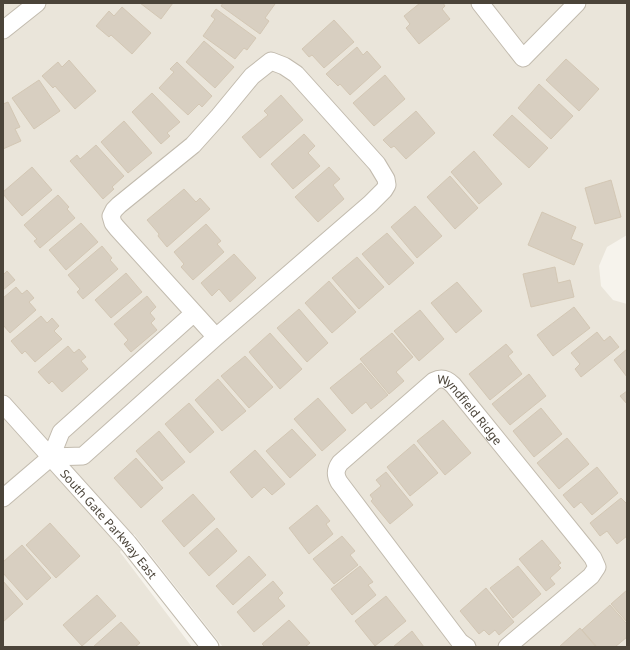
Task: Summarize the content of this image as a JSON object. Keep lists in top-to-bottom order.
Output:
{
  "streets": {
    "street": ["Wyndfield Ridge", "South Gate Parkway East"]
  }
}
